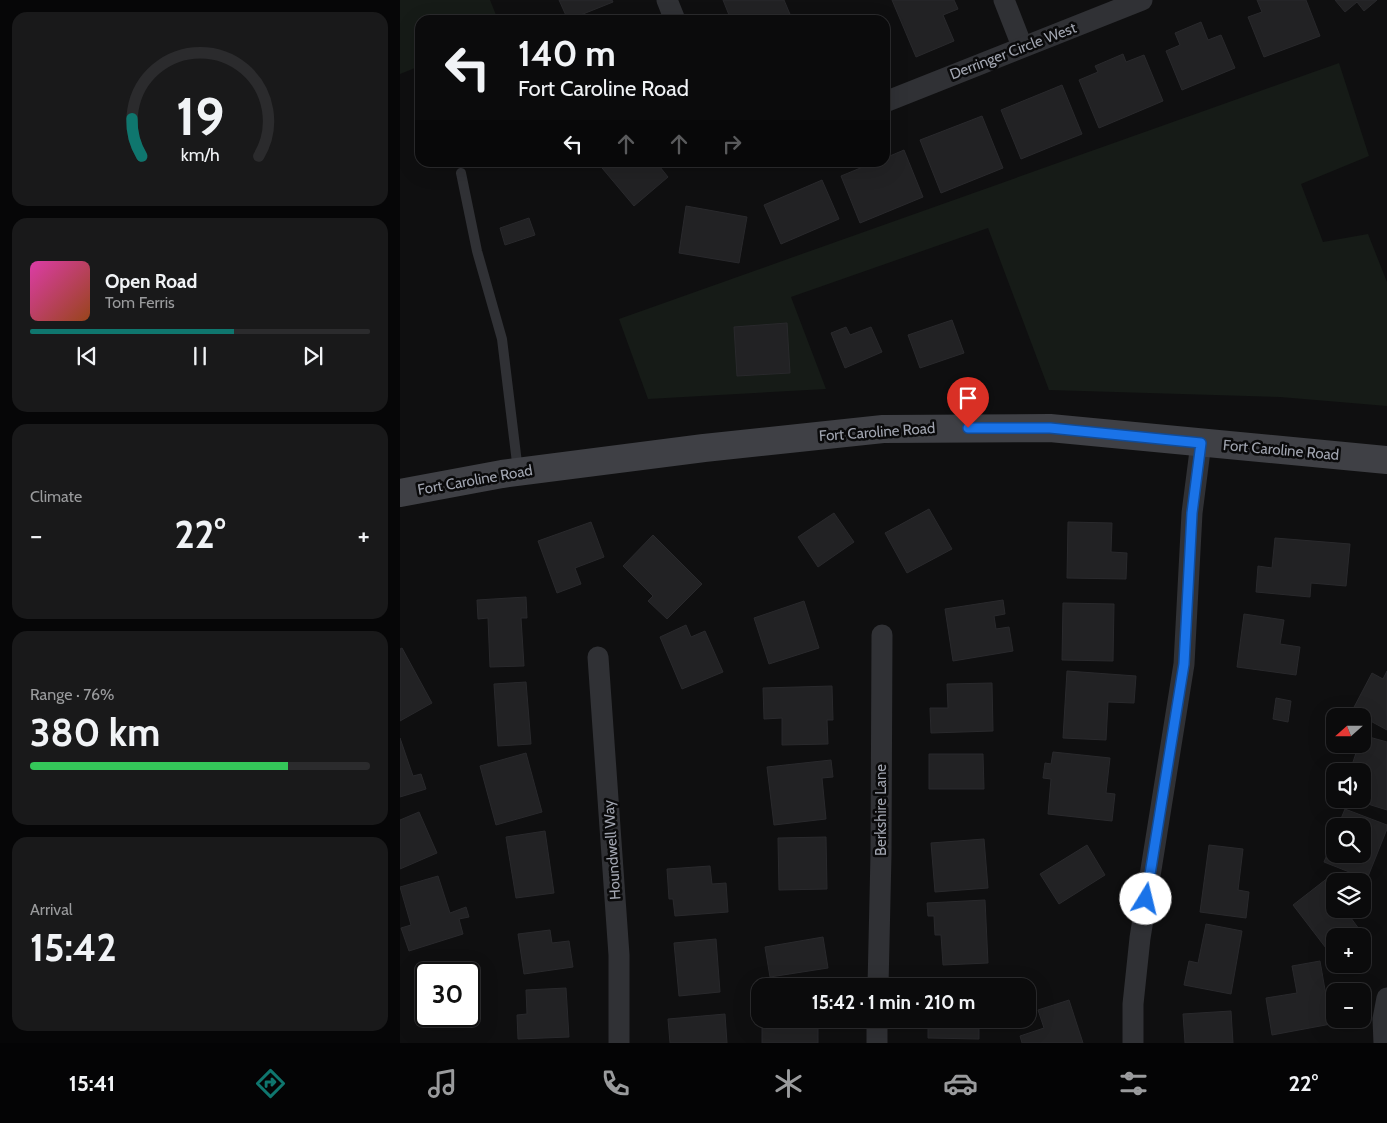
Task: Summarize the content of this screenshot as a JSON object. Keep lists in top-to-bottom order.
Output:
{
  "streets": {
    "street": [
      "Derringer Circle West",
      "Fort Caroline Road",
      "Berkshire Lane",
      "Houndwell Way"
    ]
  },
  "north": "left",
  "page": {
    "turn": ["140 m", "Fort Caroline Road"],
    "song": ["Open Road", "Tom Ferris"],
    "tile": [
      "Climate",
      ["Range · 76%", "380 km"],
      ["Arrival", "15:42"]
    ],
    "heat": ["−", "22°", "+"],
    "map_buttons": ["+", "−"],
    "limit": "30",
    "trip": "15:42 · 1 min · 210 m",
    "tabs": ["15:41", "22°"],
    "gauge": ["19", "km/h"]
  }
}
